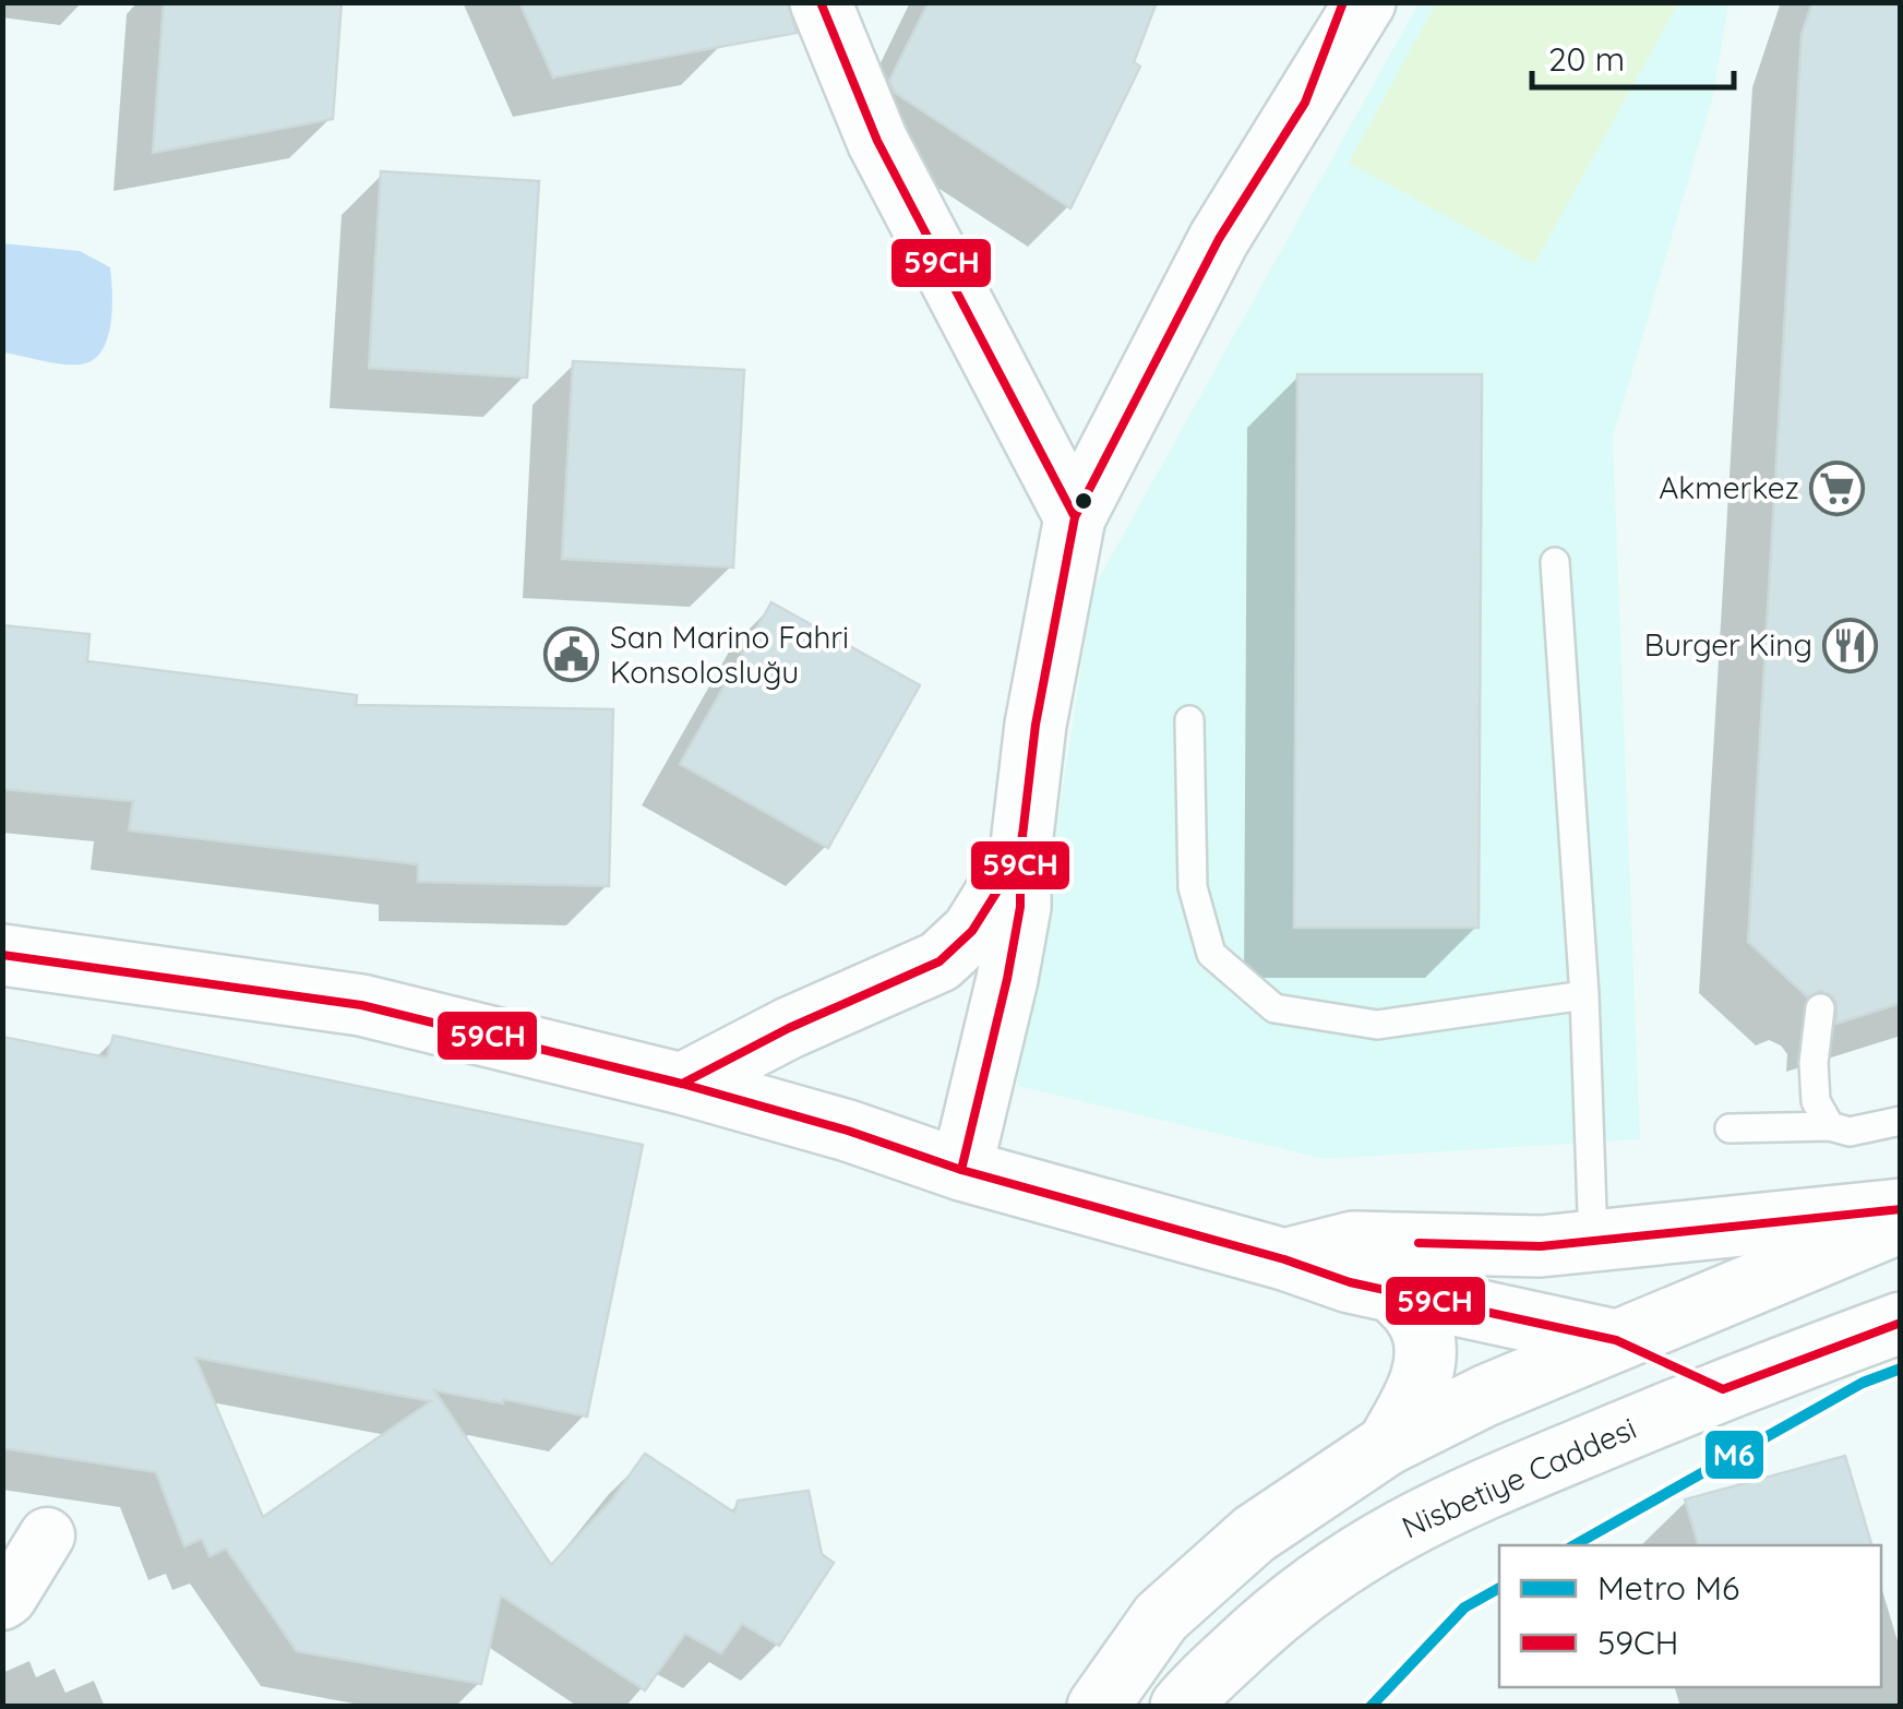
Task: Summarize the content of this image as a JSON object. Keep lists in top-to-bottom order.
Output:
{
  "streets": {
    "main road": ["Nisbetiye Caddesi"]
  },
  "places": {
    "supermarket": ["Akmerkez"],
    "restaurant": ["Burger King"],
    "public building": ["San Marino Fahri Konsolosluğu"]
  },
  "lines": ["transit line 59CH", "metro line M6"],
  "legend": ["Metro M6", "59CH"],
  "scale_bar": "20 m"
}
